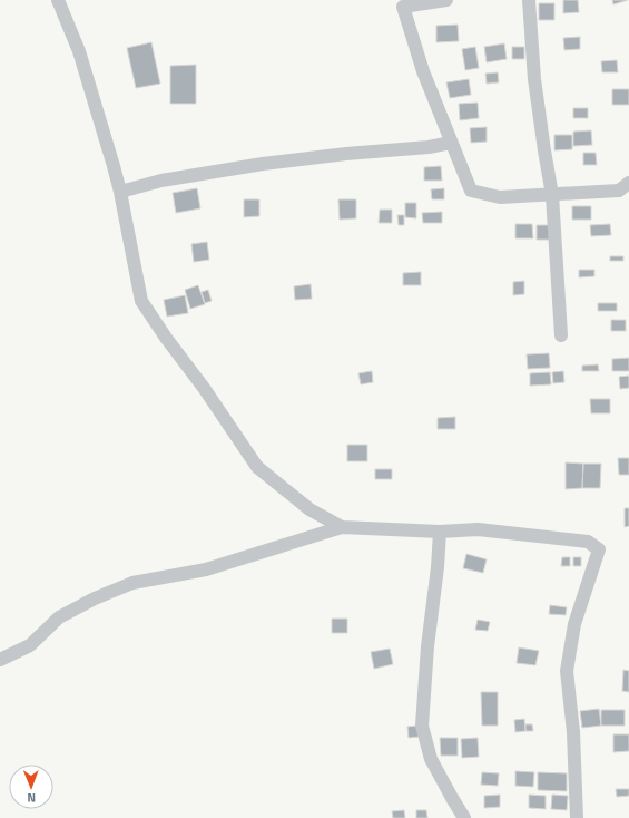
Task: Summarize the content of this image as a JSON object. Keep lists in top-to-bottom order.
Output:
{
  "north": "bottom"
}
